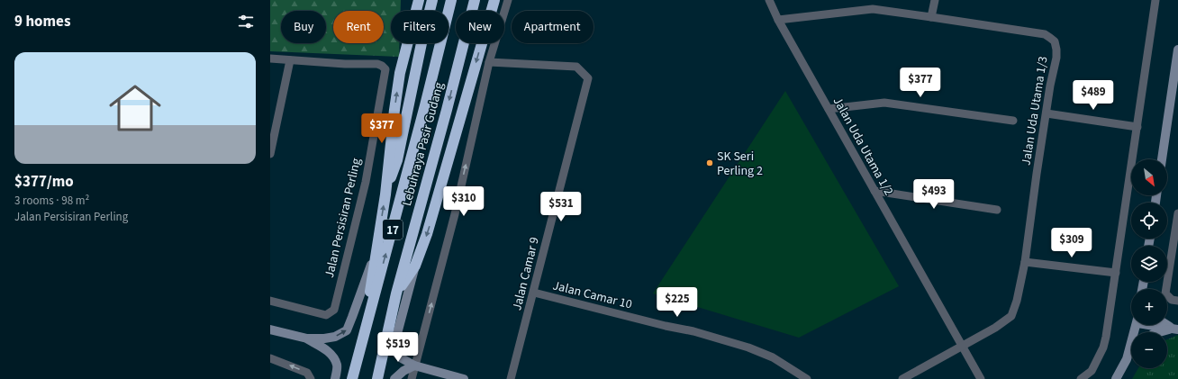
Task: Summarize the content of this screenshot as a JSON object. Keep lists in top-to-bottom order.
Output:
{
  "streets": {
    "highway": ["Lebuhraya Pasir Gudang", "17"],
    "street": [
      "Jalan Uda Utama 1/3",
      "Jalan Uda Utama 1/2",
      "Jalan Persisiran Perling",
      "Jalan Camar 9",
      "Jalan Camar 10"
    ]
  },
  "crossings": [
    ["Jalan Uda Utama 1/3", "Jalan Uda Utama 1/2"],
    ["Jalan Camar 9", "Jalan Camar 10"]
  ],
  "places": ["SK Seri Perling 2"],
  "north": "bottom right",
  "page": {
    "heading": "9 homes",
    "chip": [
      "Buy",
      "Rent",
      "Filters",
      "New",
      "Apartment"
    ],
    "list": [
      {
        "name": "$377/mo",
        "note": "3 rooms · 98 m² · Jalan Persisiran Perling"
      }
    ],
    "price": [
      "$377",
      "$489",
      "$377",
      "$493",
      "$310",
      "$531",
      "$309",
      "$225",
      "$519"
    ],
    "map_buttons": ["+", "−"]
  }
}
